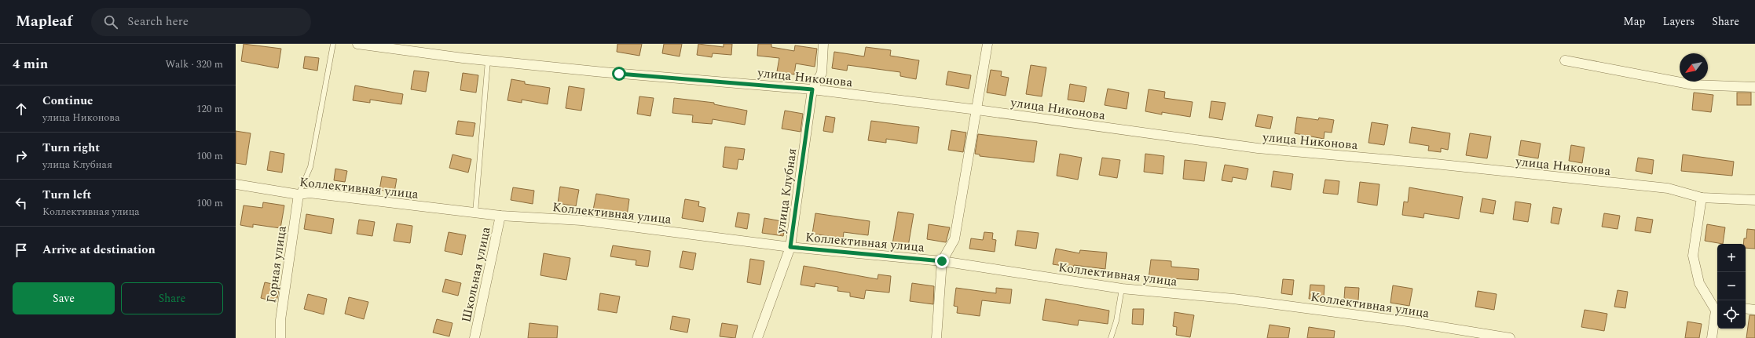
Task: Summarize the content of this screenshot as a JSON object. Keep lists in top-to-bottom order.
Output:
{
  "streets": {
    "street": [
      "улица Никонова",
      "Коллективная улица",
      "улица Клубная",
      "Горная улица",
      "Школьная улица"
    ]
  },
  "crossings": [
    ["улица Никонова", "улица Клубная"],
    ["Коллективная улица", "улица Клубная"],
    ["Коллективная улица", "Горная улица"],
    ["Коллективная улица", "Школьная улица"]
  ],
  "north": "bottom left",
  "page": {
    "header": "Mapleaf",
    "search": "Search here",
    "nav": ["Map", "Layers", "Share"],
    "heading": ["4 min", "Walk · 320 m"],
    "list": [
      ["Continue", "улица Никонова", "120 m"],
      ["Turn right", "улица Клубная", "100 m"],
      ["Turn left", "Коллективная улица", "100 m"],
      "Arrive at destination"
    ],
    "map_buttons": ["+", "−"],
    "buttons": ["Save", "Share"]
  }
}
